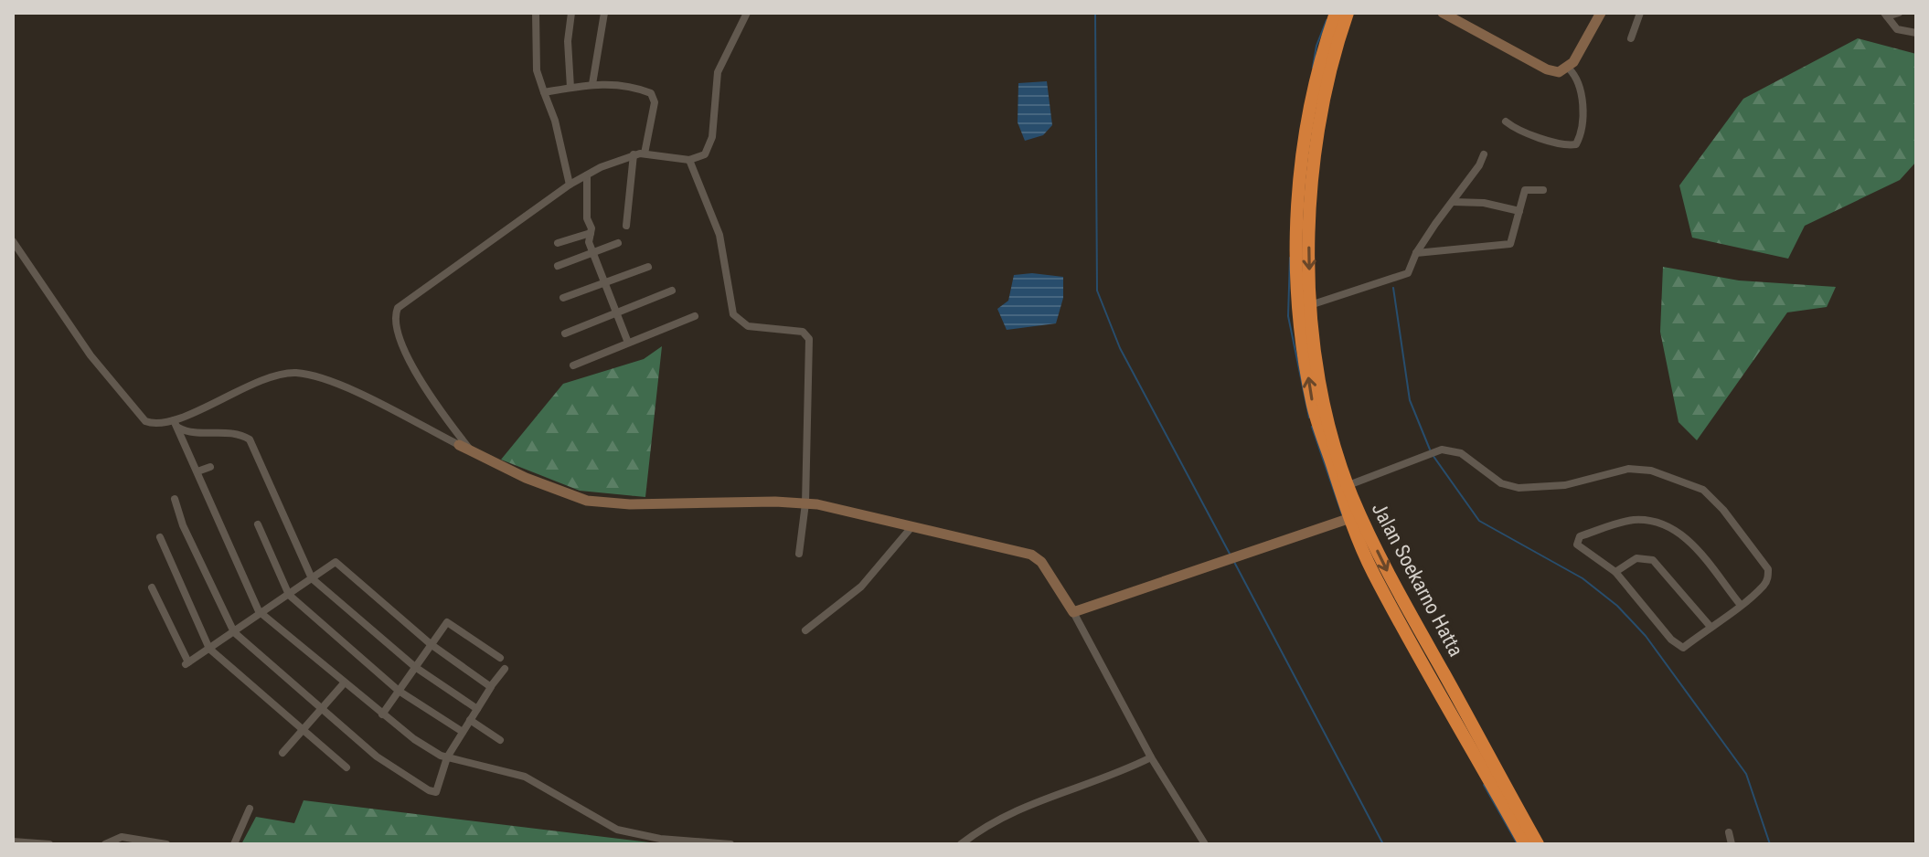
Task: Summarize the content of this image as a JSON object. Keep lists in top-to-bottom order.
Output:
{
  "streets": {
    "highway": ["Jalan Soekarno Hatta"]
  }
}
